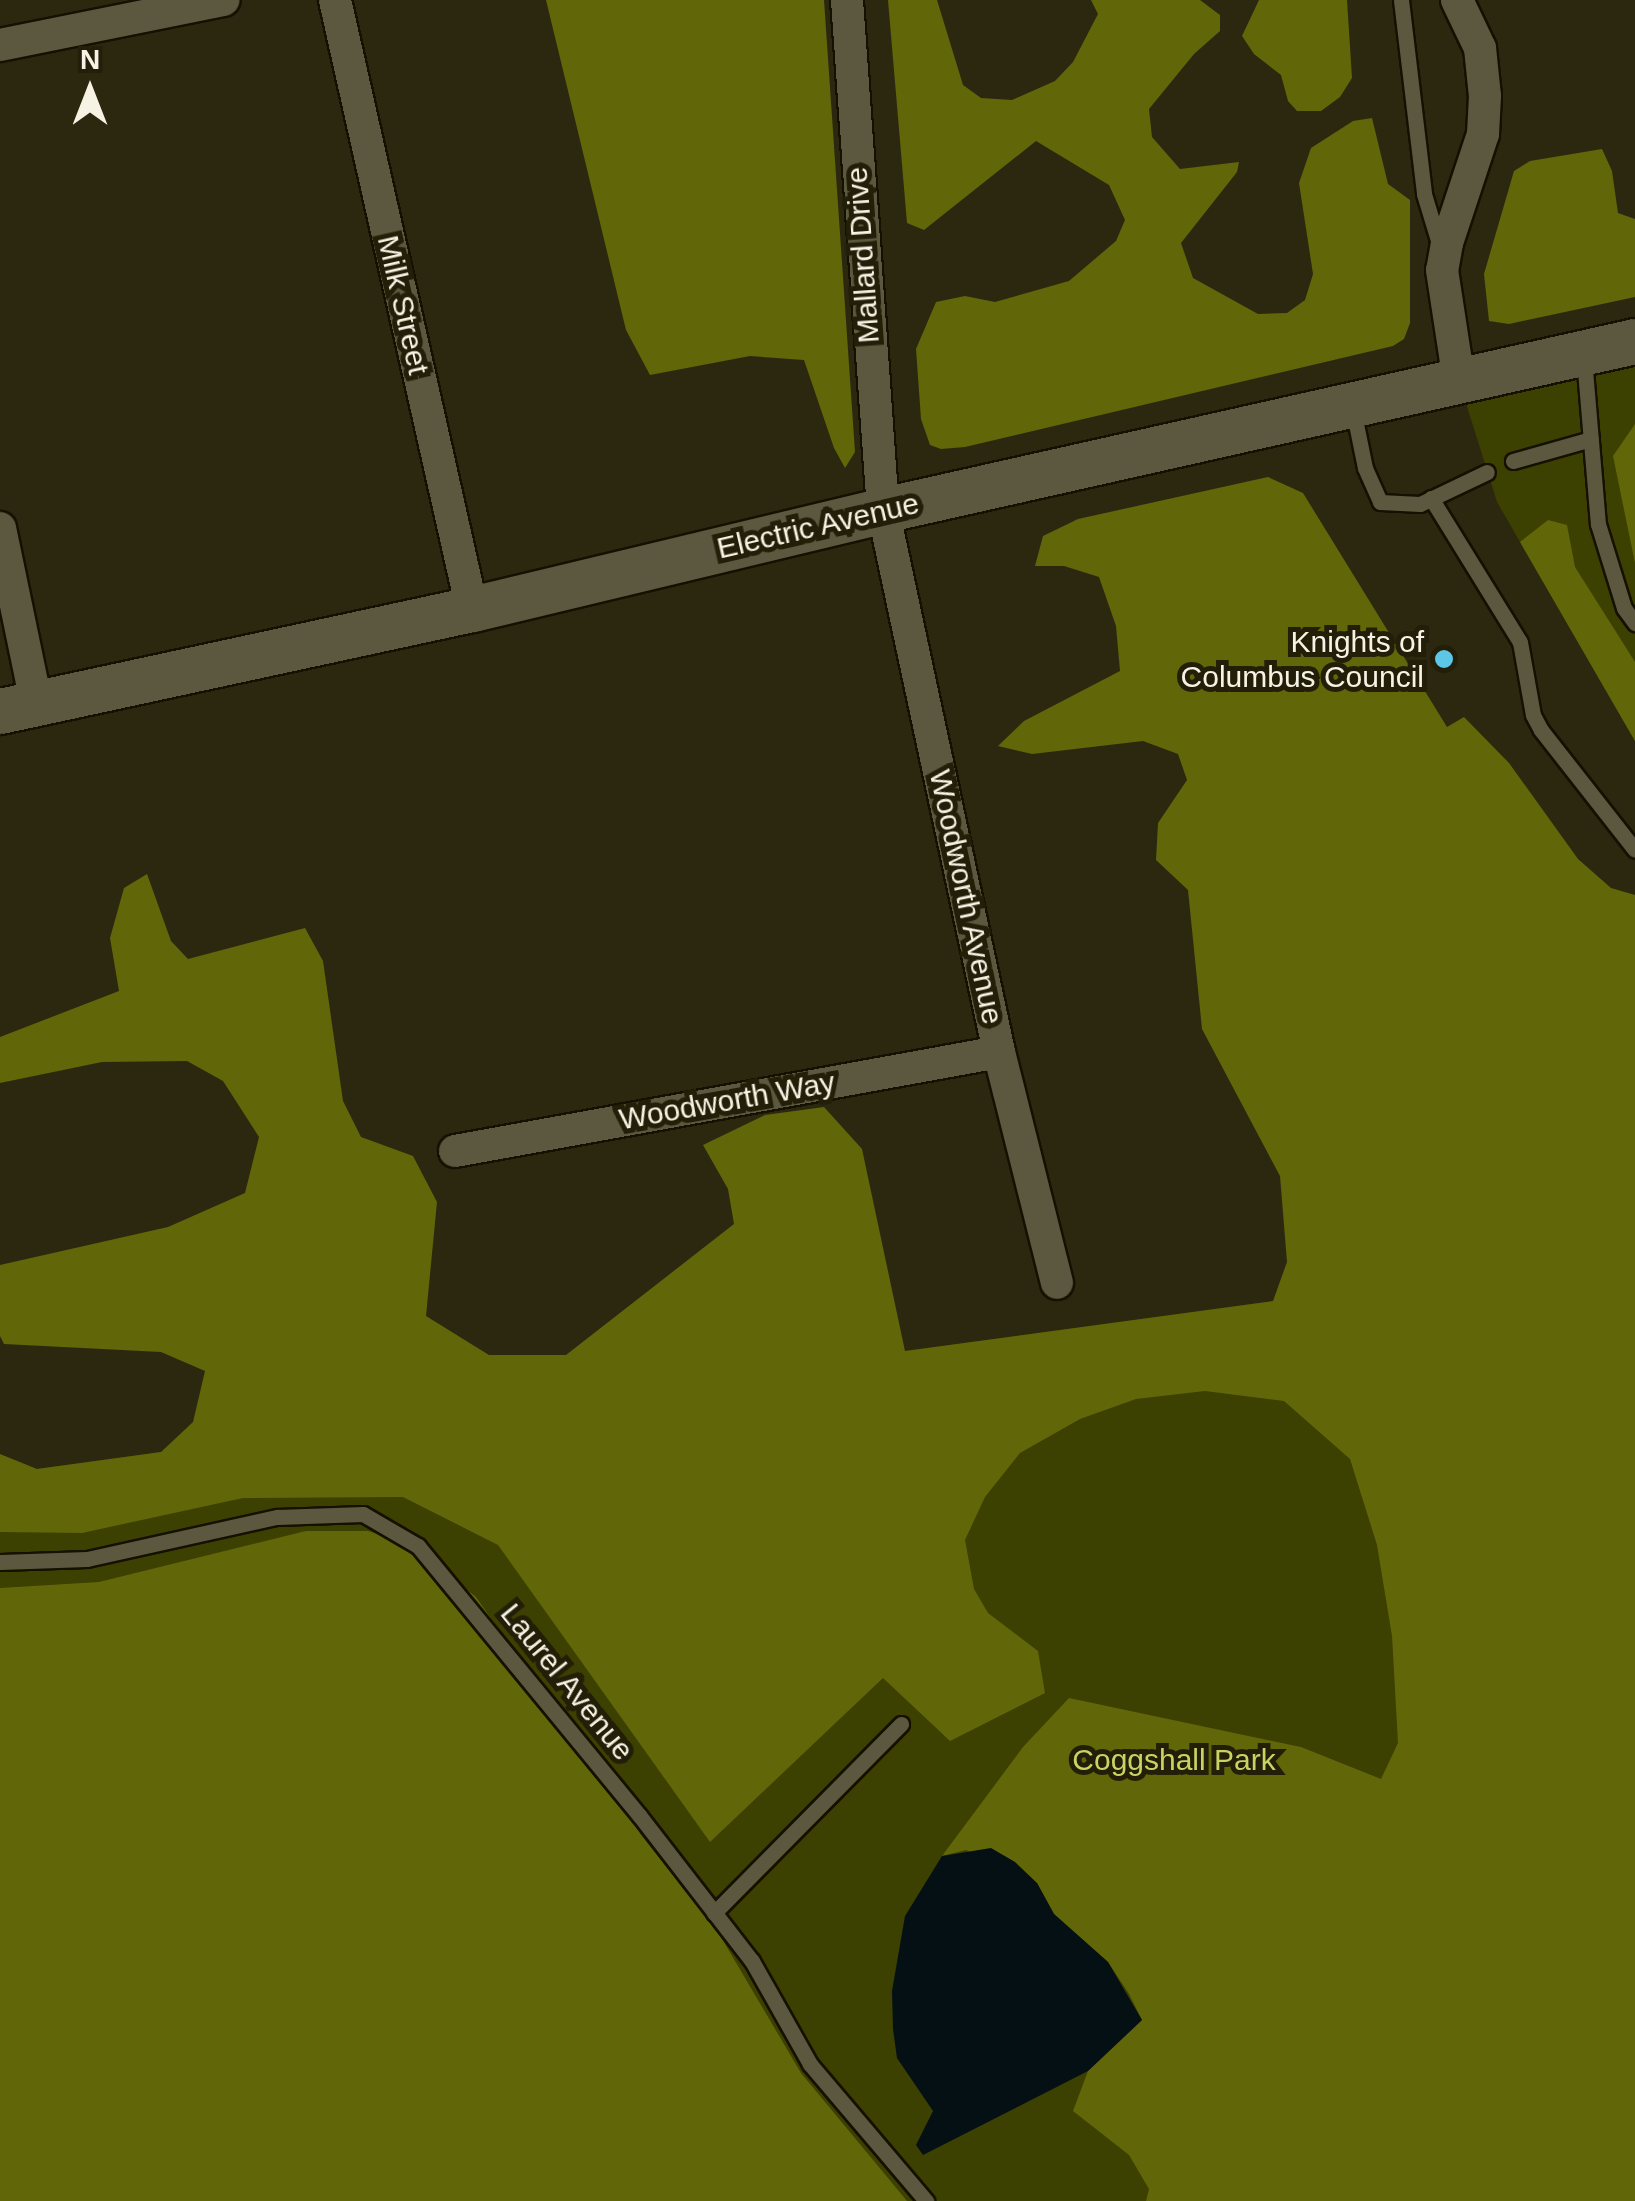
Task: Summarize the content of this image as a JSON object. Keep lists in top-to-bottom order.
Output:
{
  "streets": {
    "main road": ["Electric Avenue"],
    "street": [
      "Mallard Drive",
      "Milk Street",
      "Woodworth Avenue",
      "Woodworth Way"
    ],
    "lane": ["Laurel Avenue"]
  },
  "crossings": [
    ["Mallard Drive", "Electric Avenue"],
    ["Mallard Drive", "Woodworth Avenue"],
    ["Milk Street", "Electric Avenue"],
    ["Electric Avenue", "Woodworth Avenue"],
    ["Woodworth Avenue", "Woodworth Way"]
  ],
  "parks": ["Coggshall Park"],
  "places": ["Knights of Columbus Council"],
  "north": "top"
}
